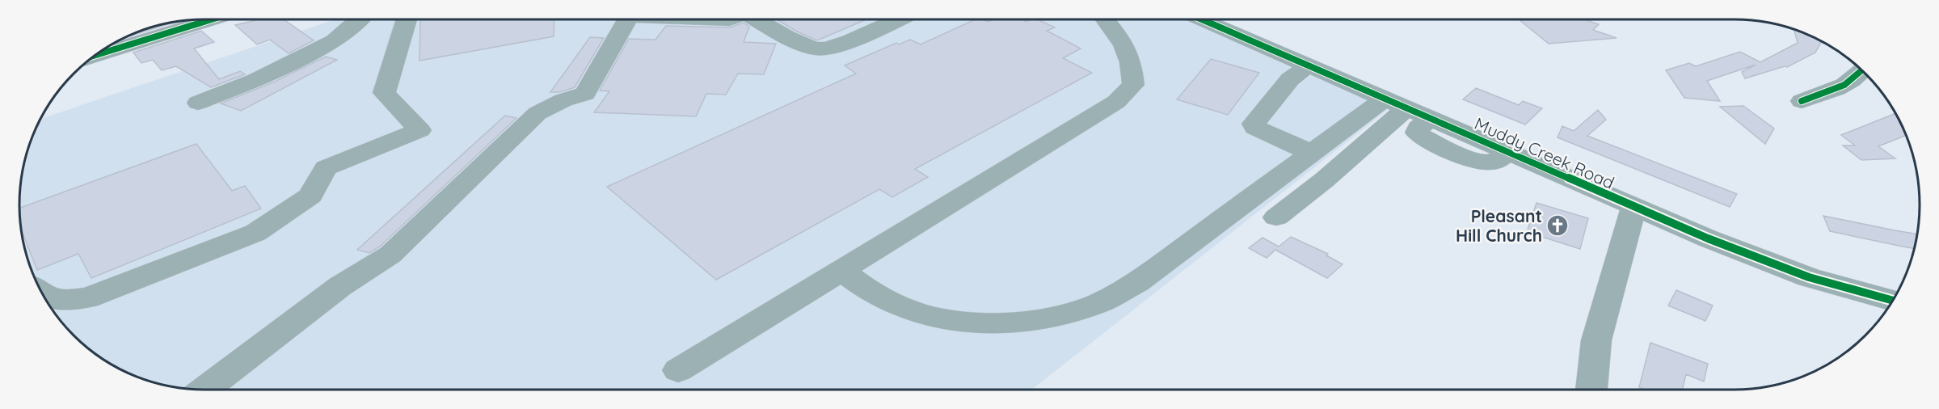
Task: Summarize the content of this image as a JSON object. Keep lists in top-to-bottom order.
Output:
{
  "streets": {
    "street": ["Muddy Creek Road"]
  },
  "places": {
    "church": ["Pleasant Hill Church"]
  }
}
